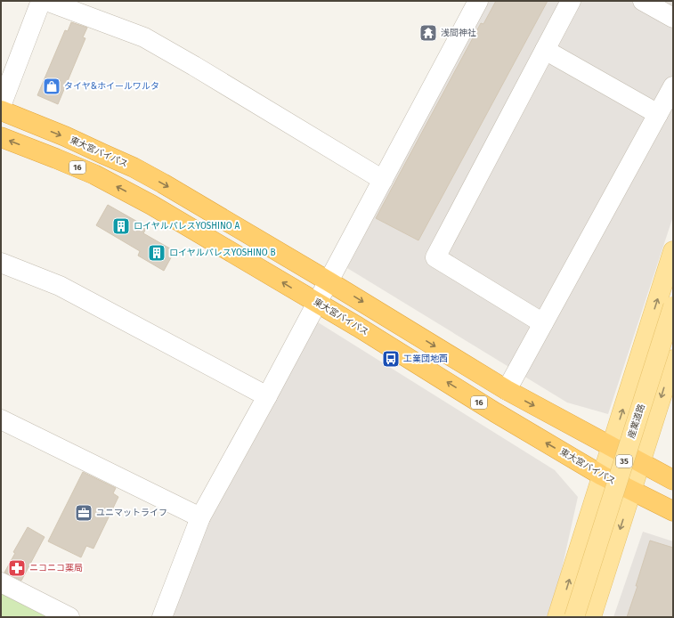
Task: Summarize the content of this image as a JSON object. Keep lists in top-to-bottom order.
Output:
{
  "streets": {
    "highway": ["東大宮バイパス", "16"],
    "main road": ["産業道路", "35"]
  },
  "crossings": [
    ["東大宮バイパス", "35"]
  ],
  "places": {
    "temple": ["浅間神社"],
    "shop": ["タイヤ&ホイールワルタ"],
    "building": ["ロイヤルパレスYOSHINO A", "ロイヤルパレスYOSHINO B"],
    "bus stop": ["工業団地西"],
    "office": ["ユニマットライフ"],
    "pharmacy": ["ニコニコ薬局"]
  }
}
